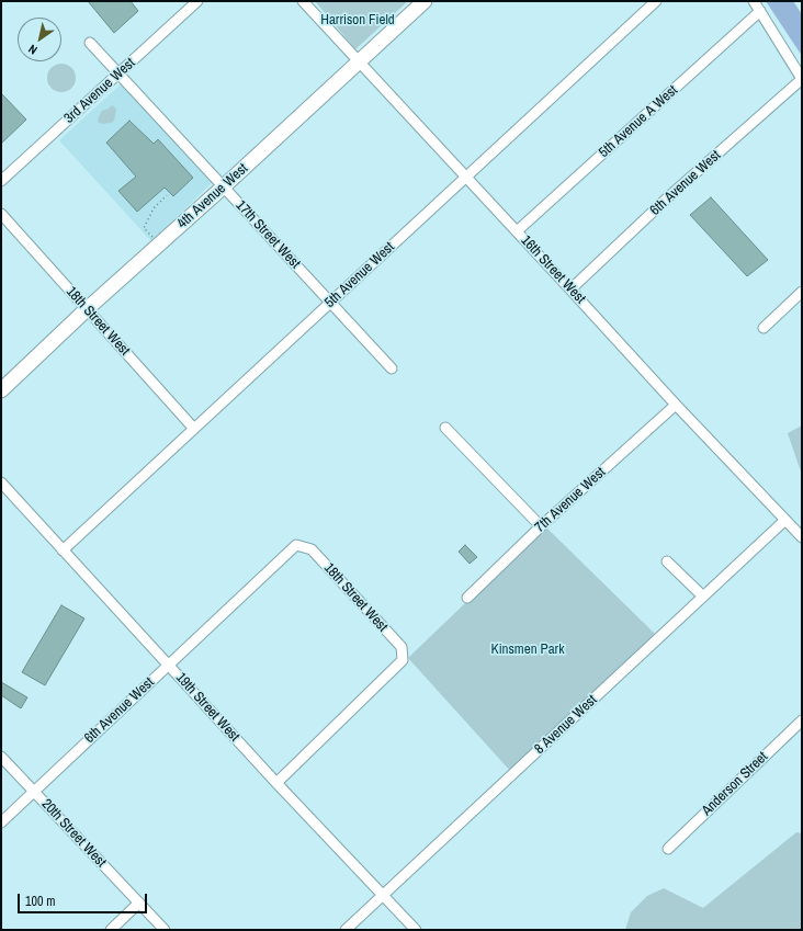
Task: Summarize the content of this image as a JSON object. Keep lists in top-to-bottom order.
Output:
{
  "streets": {
    "street": [
      "3rd Avenue West",
      "5th Avenue A West",
      "6th Avenue West",
      "4th Avenue West",
      "17th Street West",
      "16th Street West",
      "5th Avenue West",
      "18th Street West",
      "7th Avenue West",
      "19th Street West",
      "8 Avenue West",
      "Anderson Street",
      "20th Street West"
    ]
  },
  "crossings": [
    ["3rd Avenue West", "17th Street West"],
    ["5th Avenue A West", "16th Street West"],
    ["6th Avenue West", "16th Street West"],
    ["6th Avenue West", "18th Street West"],
    ["6th Avenue West", "19th Street West"],
    ["6th Avenue West", "20th Street West"],
    ["4th Avenue West", "17th Street West"],
    ["4th Avenue West", "16th Street West"],
    ["4th Avenue West", "18th Street West"],
    ["17th Street West", "5th Avenue West"],
    ["16th Street West", "5th Avenue West"],
    ["16th Street West", "7th Avenue West"],
    ["16th Street West", "8 Avenue West"],
    ["5th Avenue West", "18th Street West"],
    ["5th Avenue West", "19th Street West"],
    ["18th Street West", "19th Street West"],
    ["19th Street West", "8 Avenue West"]
  ],
  "parks": ["Harrison Field", "Kinsmen Park"],
  "scale_bar": "100 m",
  "north": "bottom left"
}
